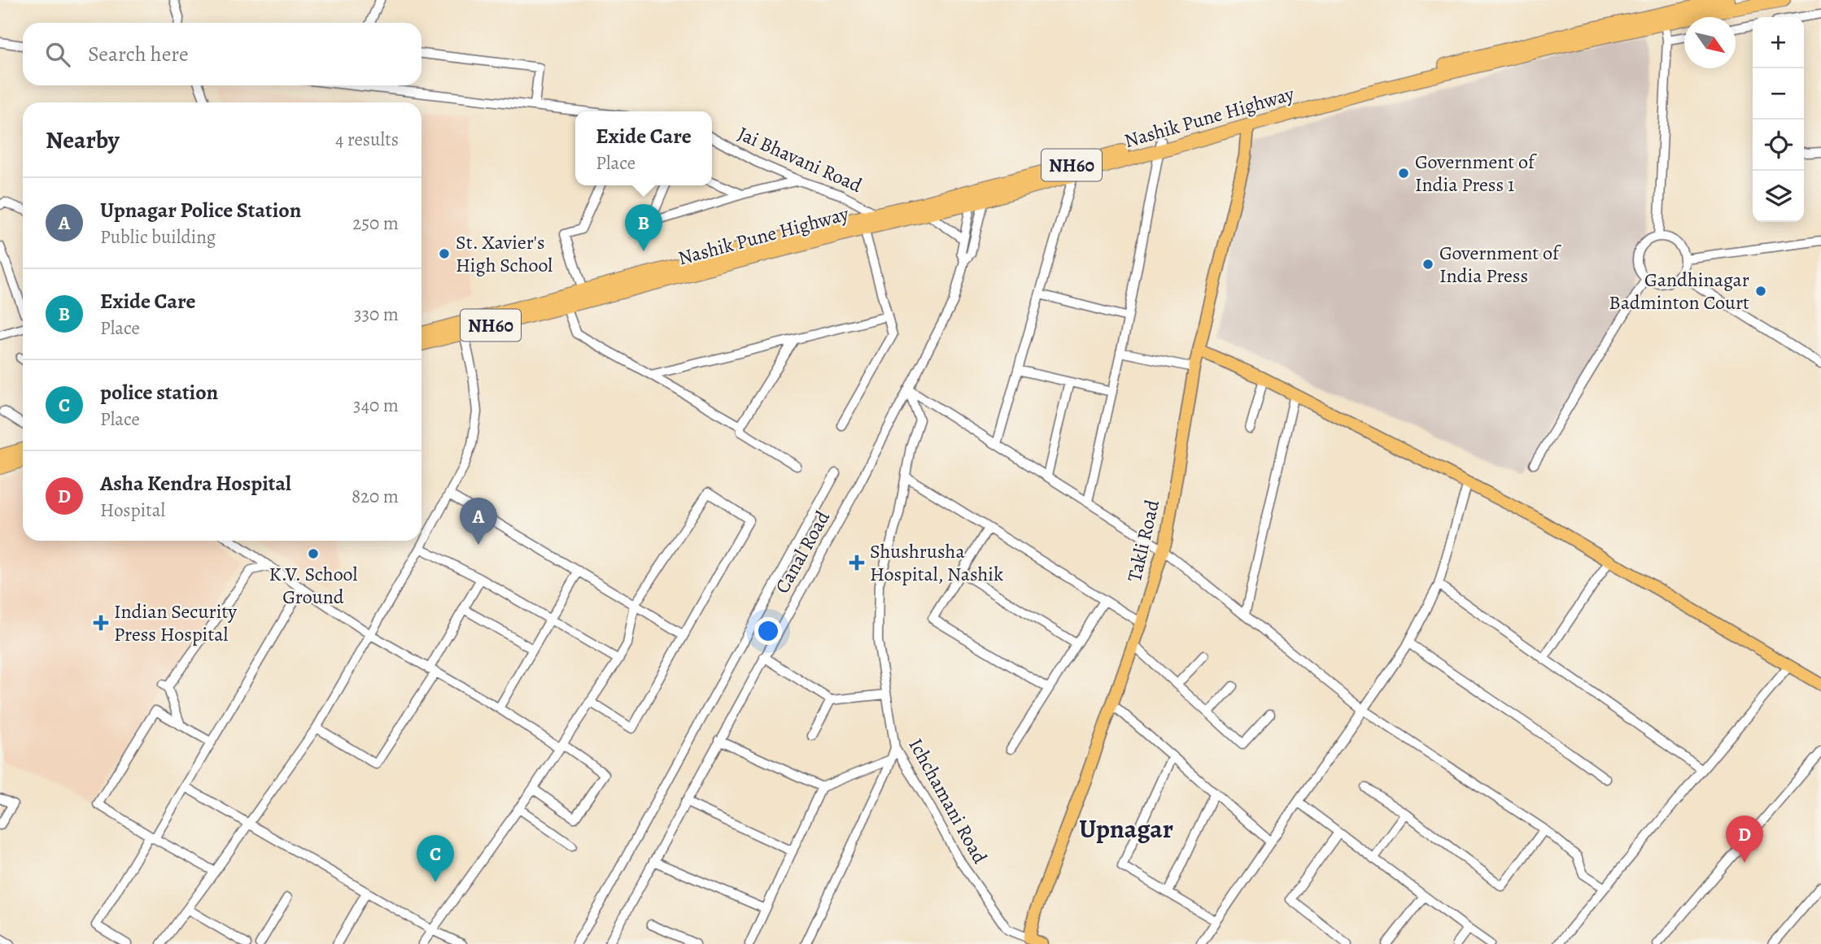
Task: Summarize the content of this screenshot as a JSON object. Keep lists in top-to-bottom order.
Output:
{
  "streets": {
    "highway": ["Nashik Pune Highway", "NH60"],
    "main road": ["Takli Road"],
    "street": ["Jai Bhavani Road", "Canal Road", "Ichchamani Road"]
  },
  "crossings": [
    ["Nashik Pune Highway", "Jai Bhavani Road"],
    ["Nashik Pune Highway", "Takli Road"],
    ["Nashik Pune Highway", "Canal Road"],
    ["Takli Road", "Ichchamani Road"],
    ["Canal Road", "Ichchamani Road"]
  ],
  "districts": ["Upnagar"],
  "places": {
    "other": [
      "Government of India Press 1",
      "St. Xavier's High School",
      "Government of India Press",
      "Gandhinagar Badminton Court",
      "K.V. School Ground"
    ],
    "health": ["Shushrusha Hospital, Nashik", "Indian Security Press Hospital"]
  },
  "north": "bottom right",
  "page": {
    "map_buttons": ["+", "−"],
    "search": "Search here",
    "heading": ["Nearby", "4 results"],
    "popup": ["Exide Care", "Place"],
    "list": [
      {
        "mark": "A",
        "name": "Upnagar Police Station",
        "note": "Public building",
        "value": "250 m"
      },
      {
        "mark": "B",
        "name": "Exide Care",
        "note": "Place",
        "value": "330 m"
      },
      {
        "mark": "C",
        "name": "police station",
        "note": "Place",
        "value": "340 m"
      },
      {
        "mark": "D",
        "name": "Asha Kendra Hospital",
        "note": "Hospital",
        "value": "820 m"
      }
    ],
    "pins": [
      "B",
      "A",
      "D",
      "C"
    ]
  }
}
